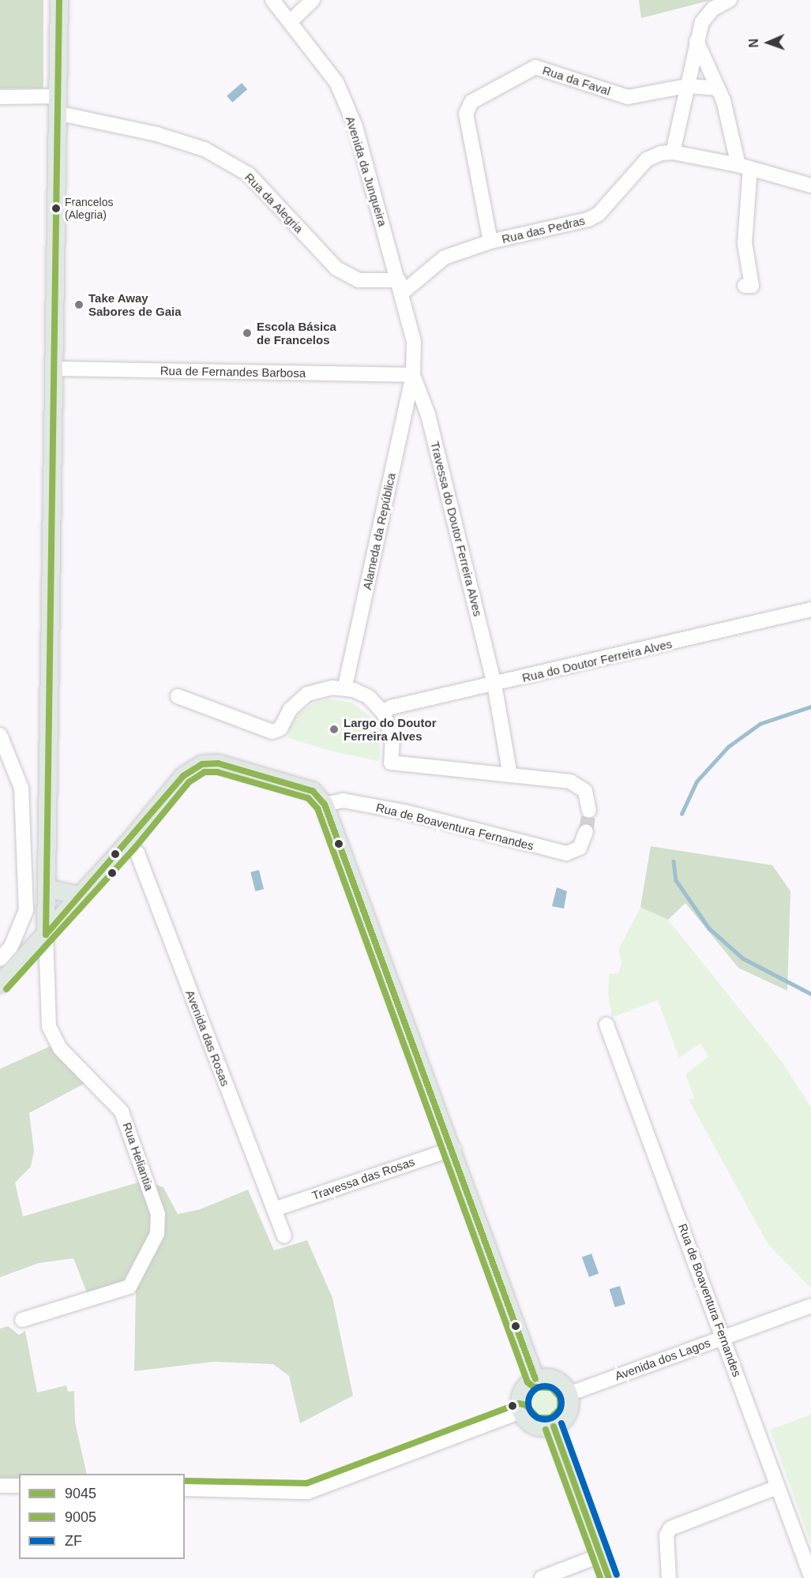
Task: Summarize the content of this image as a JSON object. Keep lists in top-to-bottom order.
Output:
{
  "streets": {
    "street": [
      "Rua da Faval",
      "Avenida da Junqueira",
      "Rua da Alegria",
      "Rua das Pedras",
      "Rua de Fernandes Barbosa",
      "Travessa do Doutor Ferreira Alves",
      "Alameda da República",
      "Rua do Doutor Ferreira Alves",
      "Rua de Boaventura Fernandes",
      "Avenida das Rosas",
      "Rua Heliantia",
      "Travessa das Rosas",
      "Avenida dos Lagos"
    ]
  },
  "crossings": [
    ["Rua da Faval", "Rua das Pedras"],
    ["Avenida da Junqueira", "Rua da Alegria"],
    ["Avenida da Junqueira", "Rua das Pedras"],
    ["Avenida da Junqueira", "Rua de Fernandes Barbosa"],
    ["Avenida da Junqueira", "Travessa do Doutor Ferreira Alves"],
    ["Avenida da Junqueira", "Alameda da República"],
    ["Rua da Alegria", "Rua das Pedras"],
    ["Rua de Fernandes Barbosa", "Travessa do Doutor Ferreira Alves"],
    ["Rua de Fernandes Barbosa", "Alameda da República"],
    ["Travessa do Doutor Ferreira Alves", "Alameda da República"],
    ["Travessa do Doutor Ferreira Alves", "Rua do Doutor Ferreira Alves"],
    ["Rua de Boaventura Fernandes", "Avenida dos Lagos"],
    ["Avenida das Rosas", "Travessa das Rosas"]
  ],
  "places": [
    "Francelos (Alegria)",
    "Take Away Sabores de Gaia",
    "Escola Básica de Francelos",
    "Largo do Doutor Ferreira Alves"
  ],
  "lines": ["transit line 9045", "transit line 9005", "transit line ZF"],
  "legend": ["9045", "9005", "ZF"],
  "north": "left"
}
